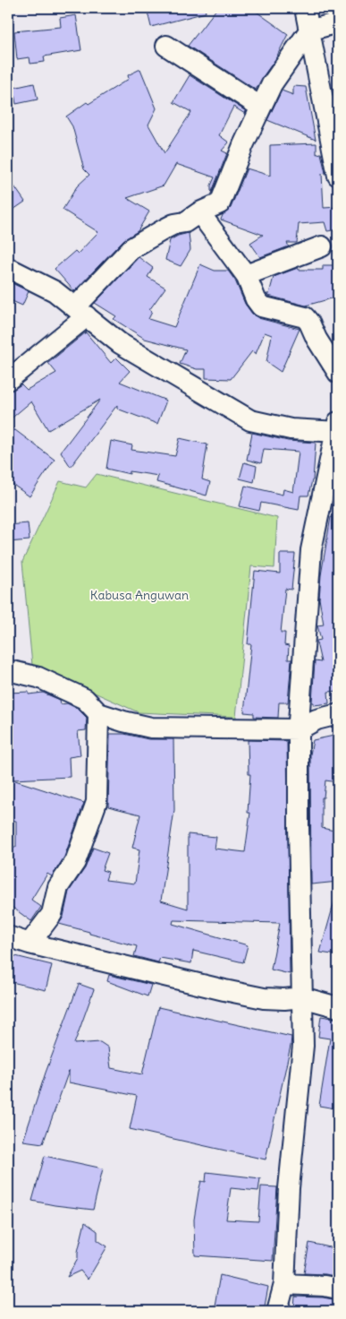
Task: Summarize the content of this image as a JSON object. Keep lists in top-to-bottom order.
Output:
{
  "parks": ["Kabusa Anguwan"]
}
